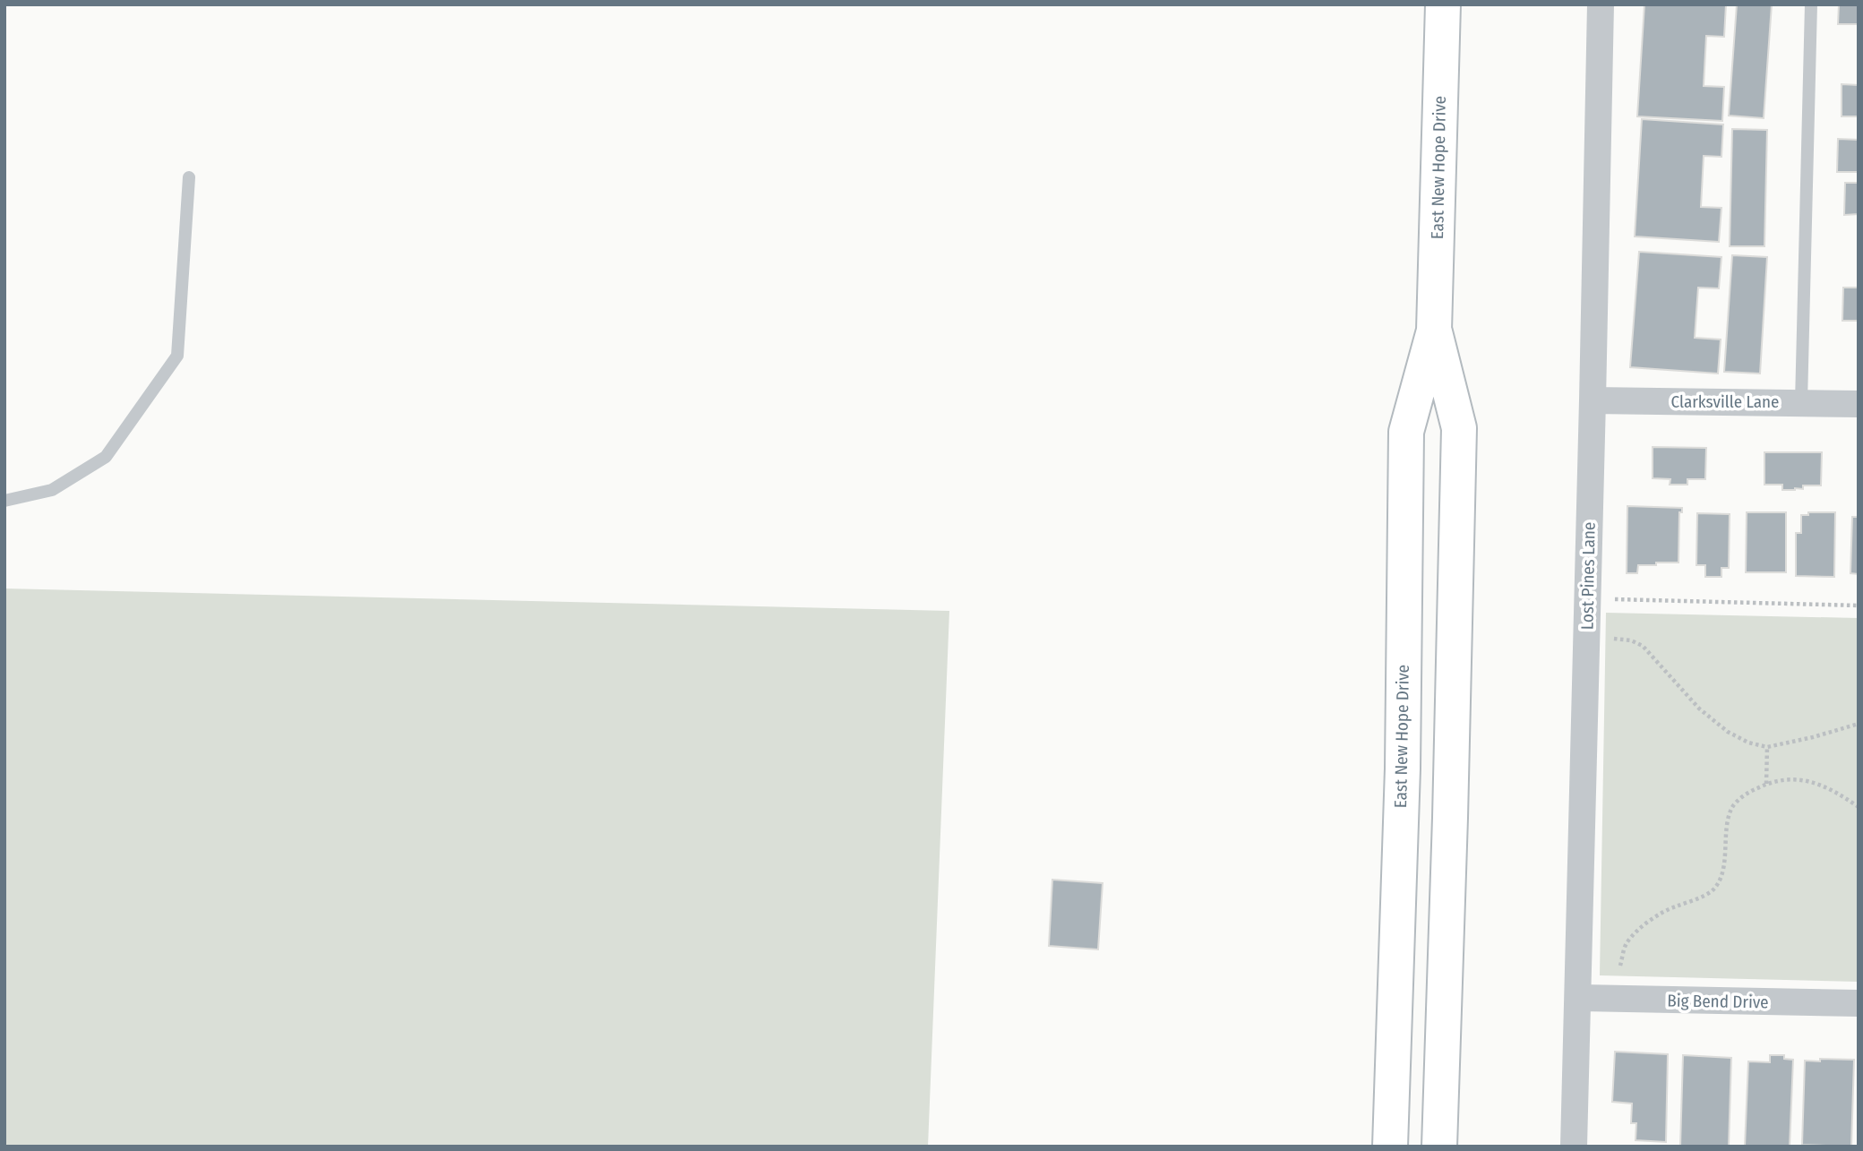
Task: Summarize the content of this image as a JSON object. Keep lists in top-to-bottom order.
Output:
{
  "streets": {
    "main road": ["East New Hope Drive"],
    "street": ["Clarksville Lane", "Lost Pines Lane", "Big Bend Drive"]
  },
  "crossings": [
    ["Clarksville Lane", "Lost Pines Lane"],
    ["Lost Pines Lane", "Big Bend Drive"]
  ]
}
